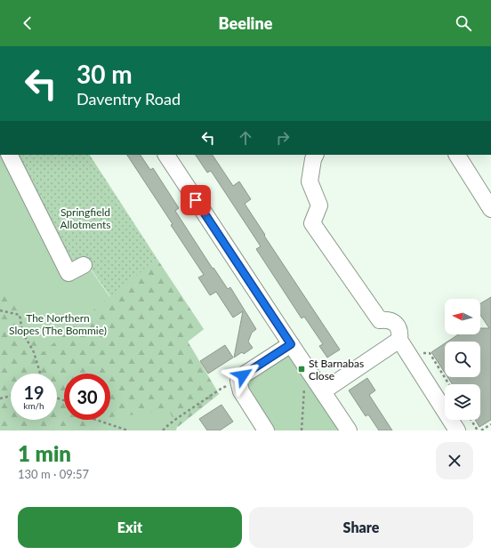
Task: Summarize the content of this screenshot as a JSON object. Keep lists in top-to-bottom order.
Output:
{
  "parks": ["Springfield Allotments", "The Northern Slopes (The Bommie)"],
  "places": {
    "transit": ["St Barnabas Close"]
  },
  "north": "left",
  "page": {
    "header": "Beeline",
    "turn": ["30 m", "Daventry Road"],
    "speed": "19 km/h",
    "limit": "30",
    "heading": ["1 min", "130 m · 09:57"],
    "buttons": ["Exit", "Share"]
  }
}
